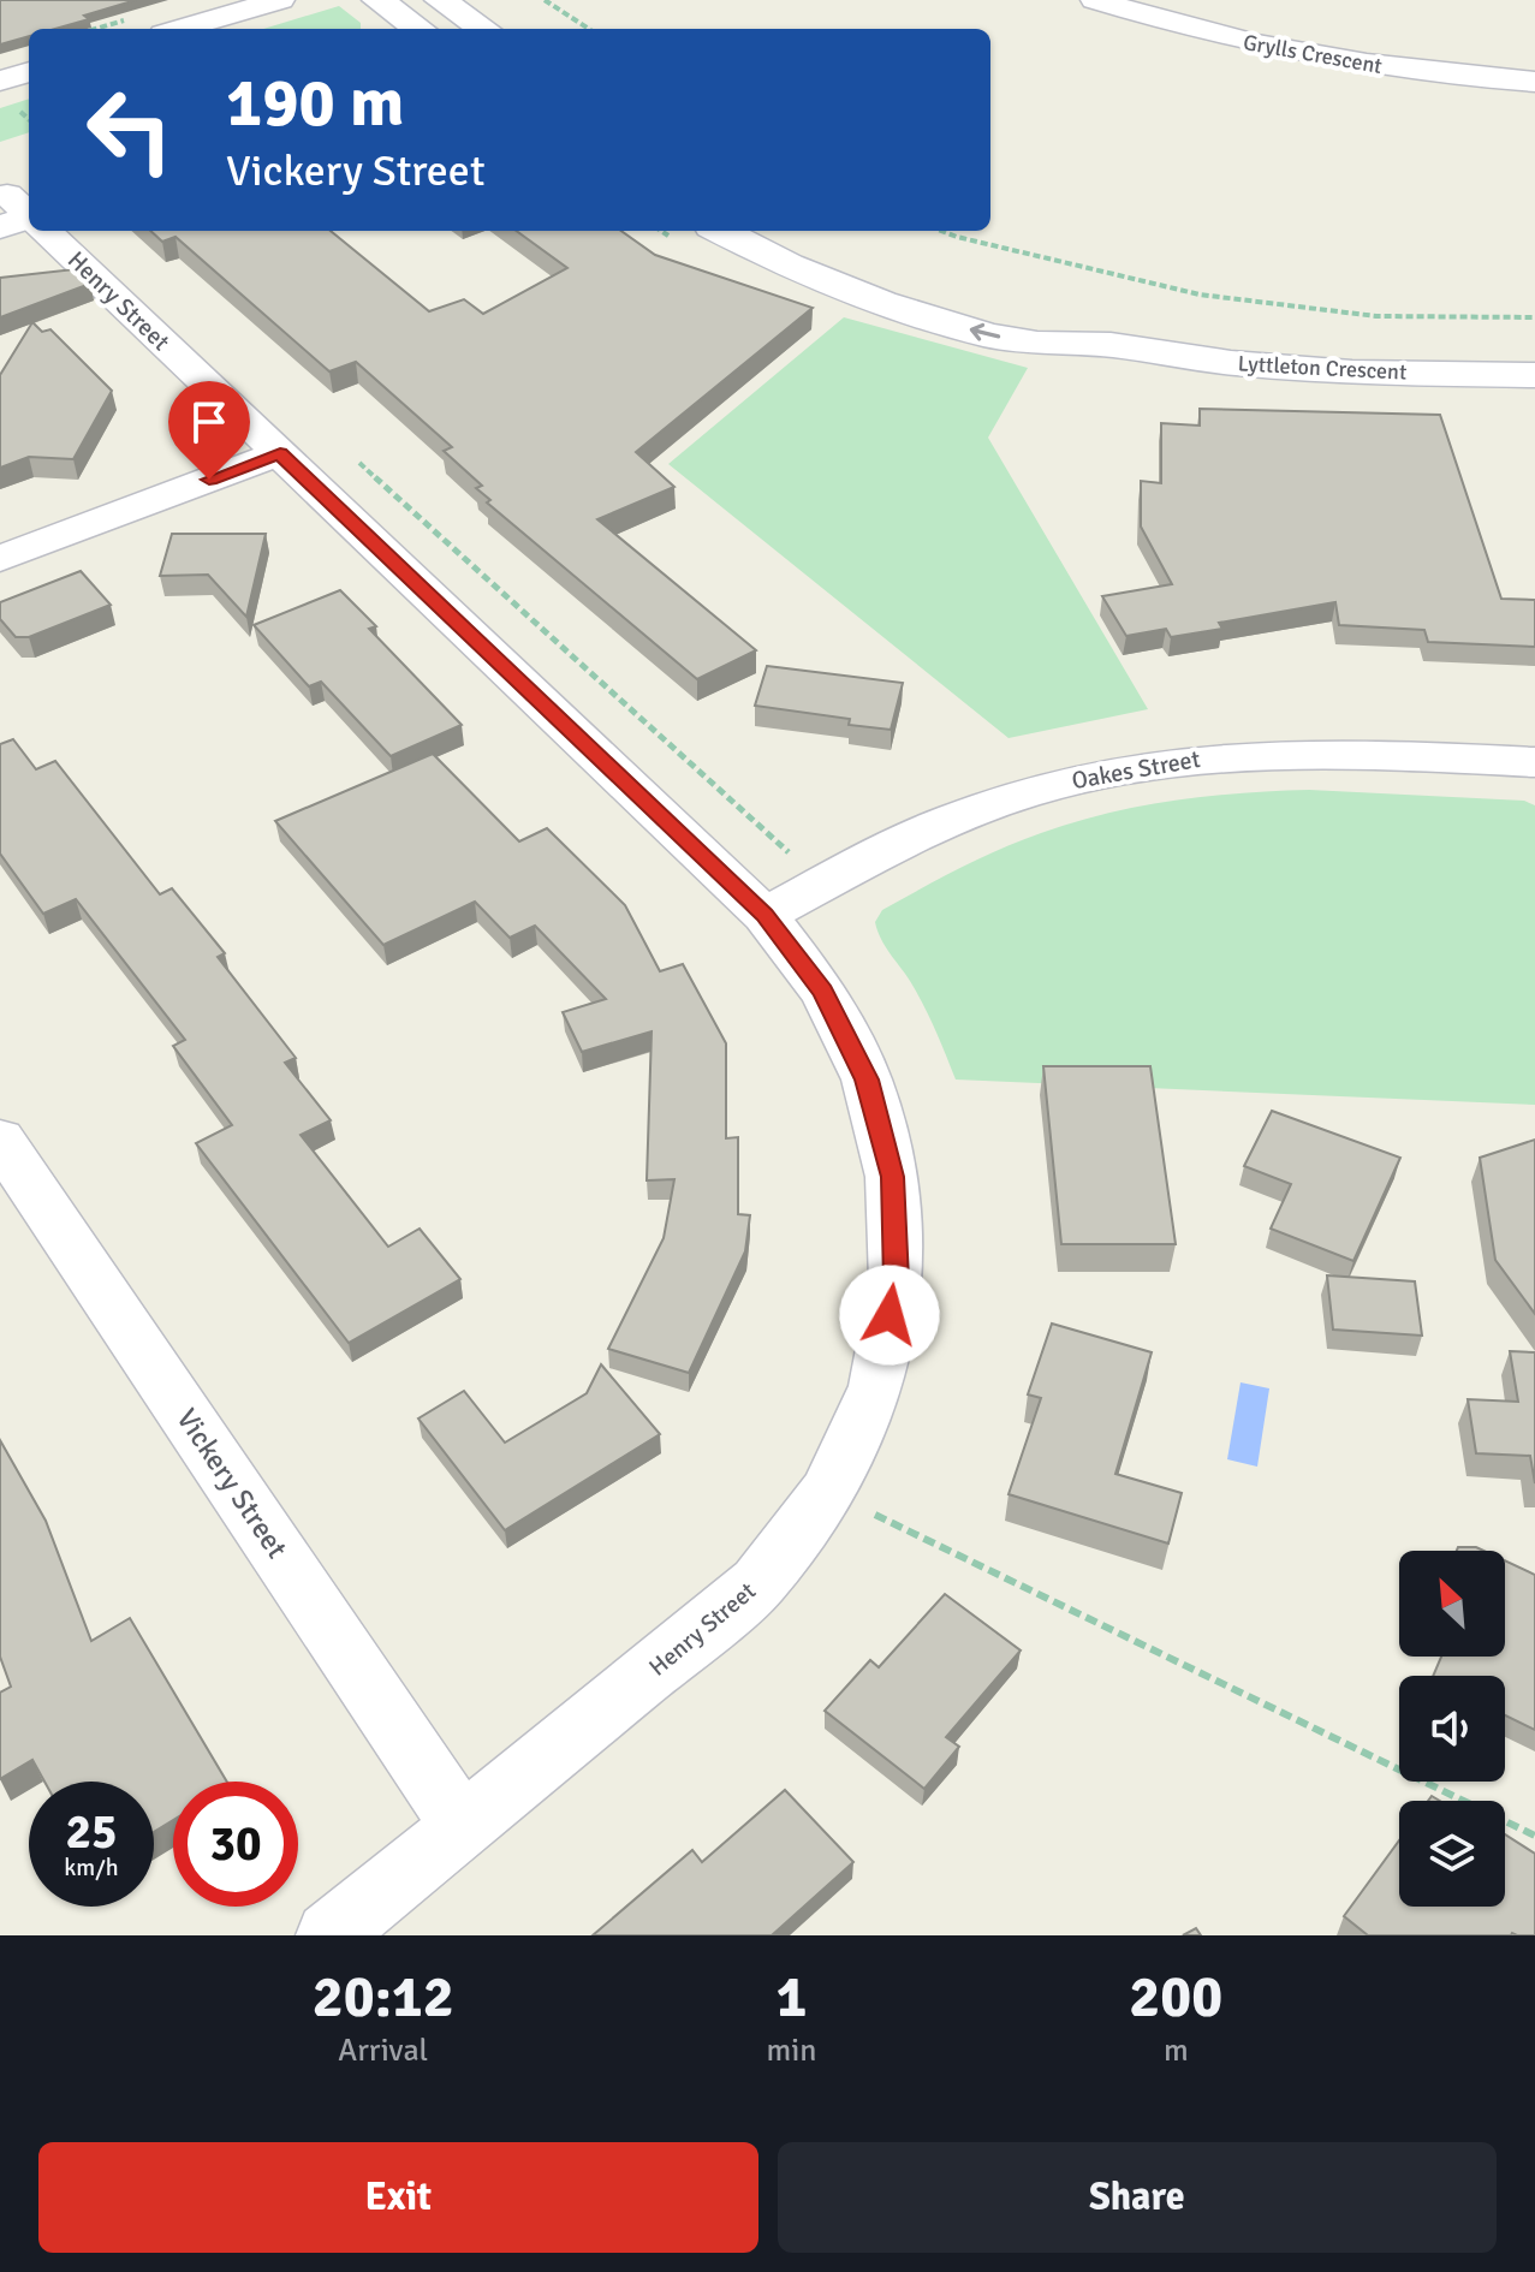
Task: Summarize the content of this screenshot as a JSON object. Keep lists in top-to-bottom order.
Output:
{
  "streets": {
    "street": [
      "Grylls Crescent",
      "Henry Street",
      "Lyttleton Crescent",
      "Oakes Street",
      "Vickery Street"
    ]
  },
  "crossings": [
    ["Henry Street", "Oakes Street"],
    ["Henry Street", "Vickery Street"]
  ],
  "north": "top left",
  "page": {
    "turn": ["190 m", "Vickery Street"],
    "speed": "25 km/h",
    "limit": "30",
    "eta": [
      "20:12",
      "Arrival",
      "1",
      "min",
      "200",
      "m"
    ],
    "buttons": ["Exit", "Share"]
  }
}
